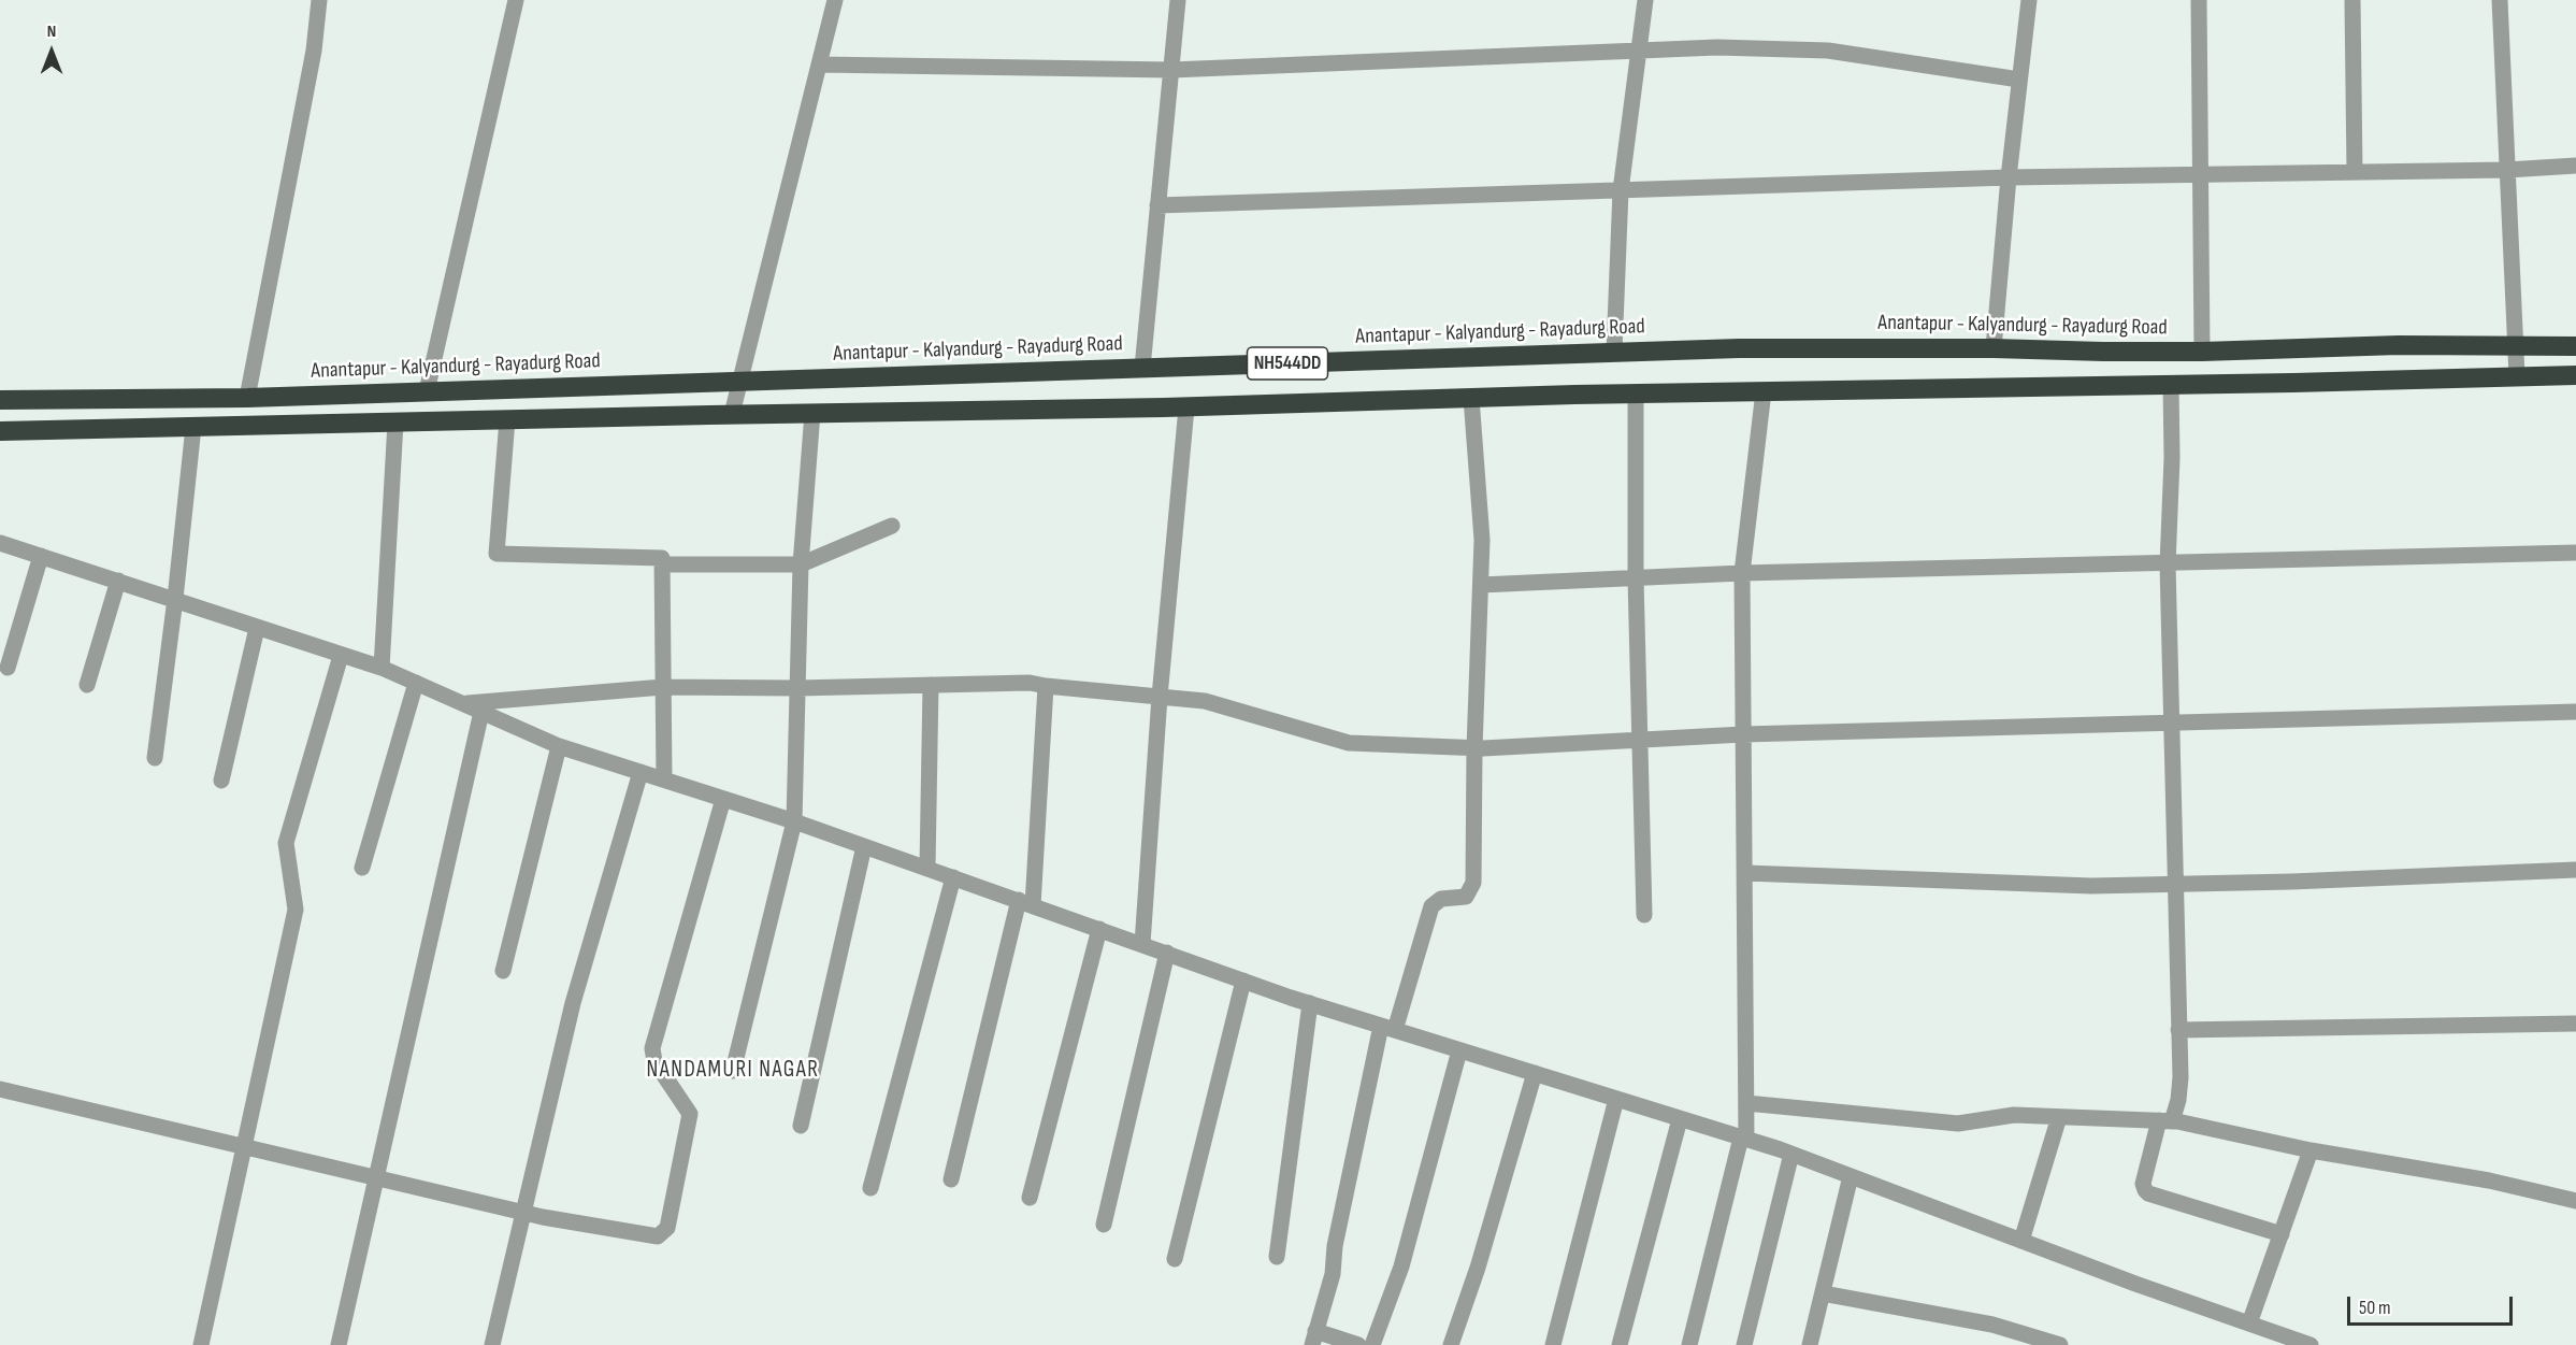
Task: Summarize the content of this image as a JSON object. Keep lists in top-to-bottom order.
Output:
{
  "streets": {
    "highway": ["Anantapur - Kalyandurg - Rayadurg Road", "NH544DD"]
  },
  "districts": ["NANDAMURI NAGAR"],
  "scale_bar": "50 m",
  "north": "top"
}
